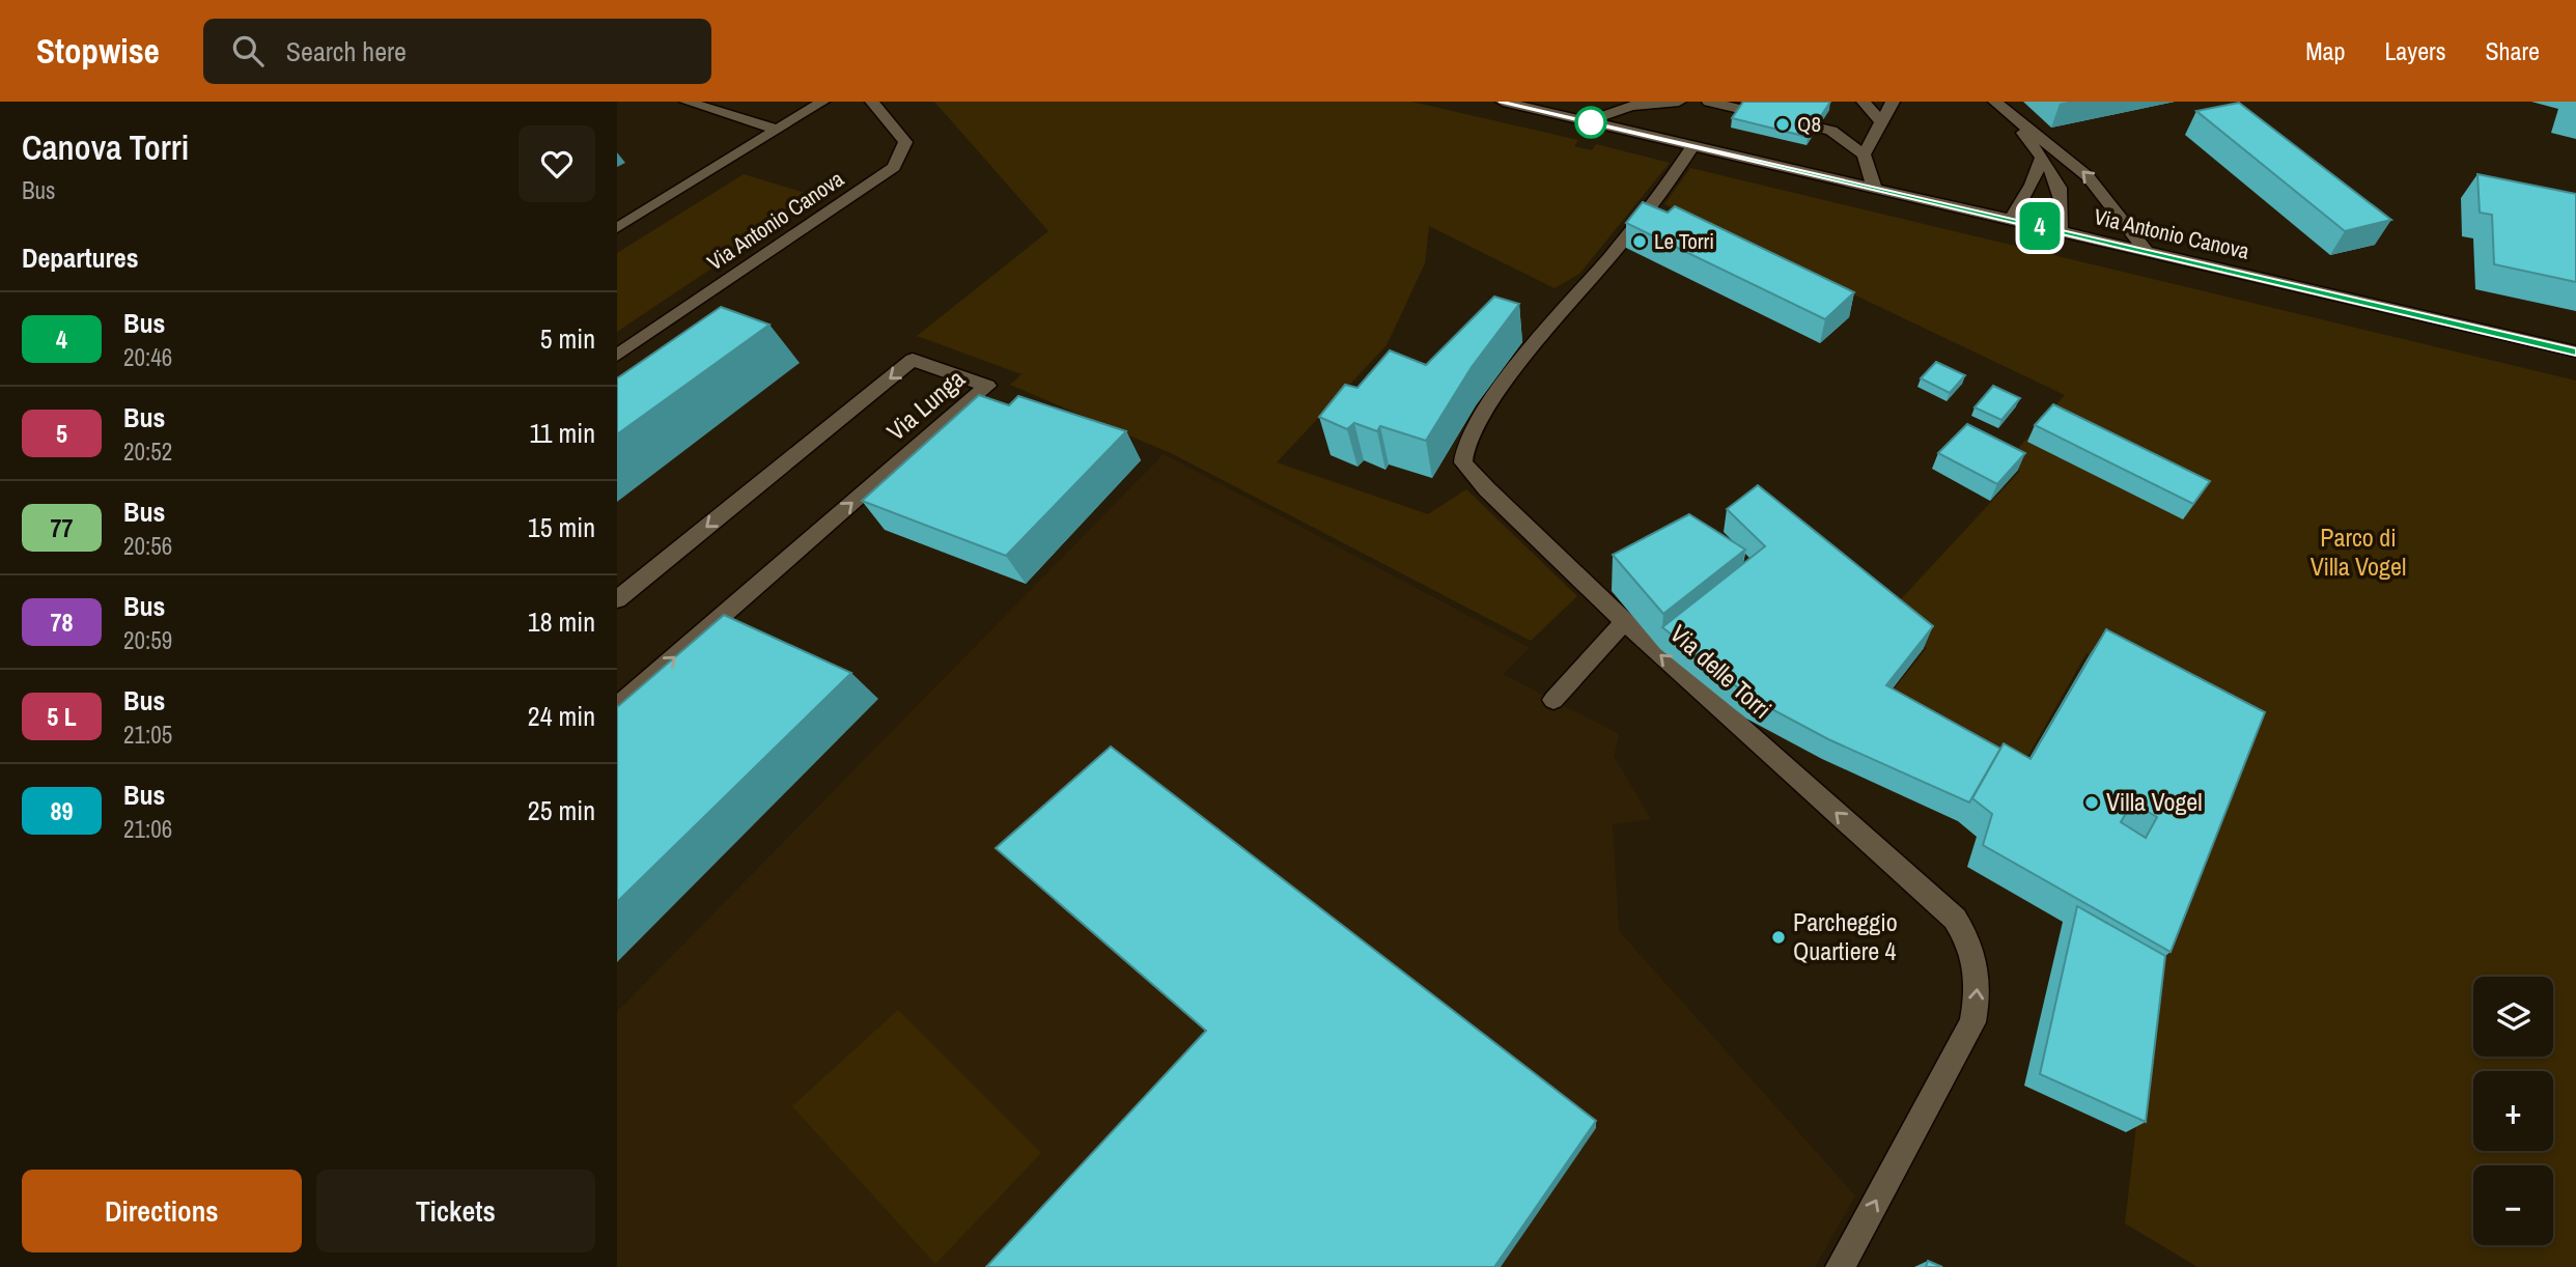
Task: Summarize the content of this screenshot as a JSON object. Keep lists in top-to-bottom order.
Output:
{
  "streets": {
    "street": ["Via Antonio Canova", "Via Lunga", "Via delle Torri"]
  },
  "crossings": [
    ["Via Antonio Canova", "Via delle Torri"]
  ],
  "one_way": ["Via delle Torri"],
  "parks": ["Parco di Villa Vogel"],
  "places": [
    "Q8",
    "Le Torri",
    "Villa Vogel",
    "Parcheggio Quartiere 4"
  ],
  "lines": ["bus line 4"],
  "page": {
    "header": "Stopwise",
    "search": "Search here",
    "nav": ["Map", "Layers", "Share"],
    "heading": [
      ["Canova Torri", "Bus"],
      "Departures"
    ],
    "on_map": "4",
    "list": [
      {
        "mark": "4",
        "name": "Bus",
        "note": "20:46",
        "value": "5 min"
      },
      {
        "mark": "5",
        "name": "Bus",
        "note": "20:52",
        "value": "11 min"
      },
      {
        "mark": "77",
        "name": "Bus",
        "note": "20:56",
        "value": "15 min"
      },
      {
        "mark": "78",
        "name": "Bus",
        "note": "20:59",
        "value": "18 min"
      },
      {
        "mark": "5 L",
        "name": "Bus",
        "note": "21:05",
        "value": "24 min"
      },
      {
        "mark": "89",
        "name": "Bus",
        "note": "21:06",
        "value": "25 min"
      }
    ],
    "map_buttons": ["+", "−"],
    "buttons": ["Directions", "Tickets"]
  }
}
